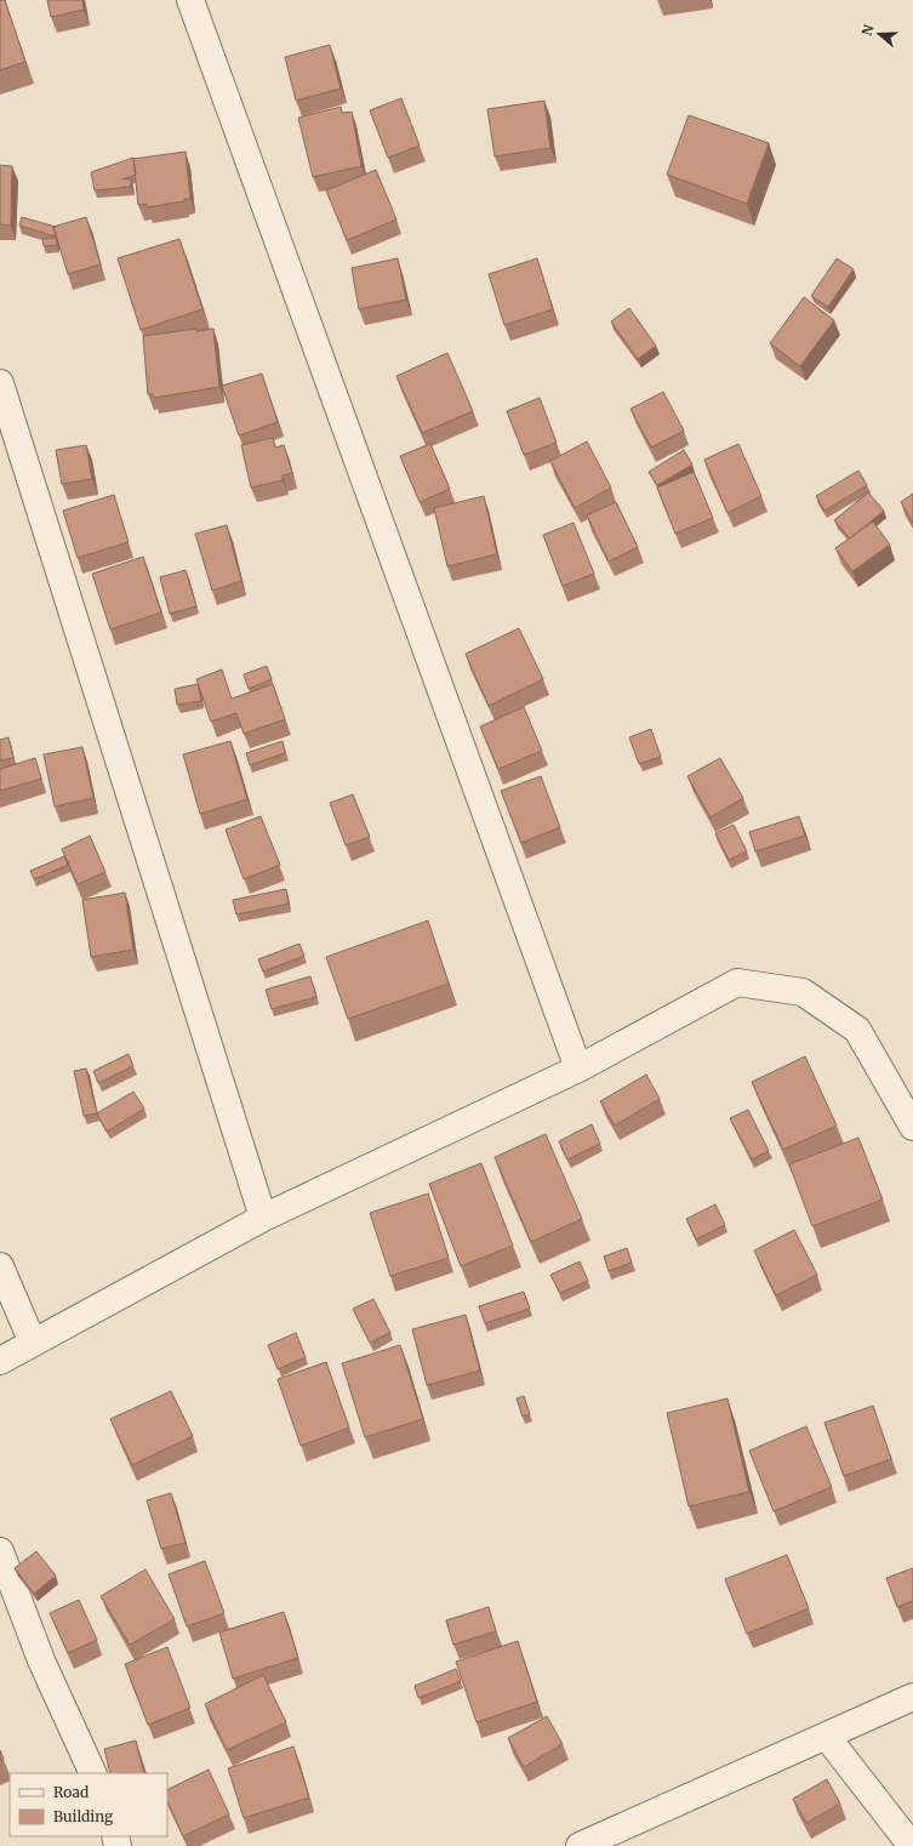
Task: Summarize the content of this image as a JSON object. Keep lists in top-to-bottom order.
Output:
{
  "legend": ["Road", "Building"],
  "north": "left"
}
